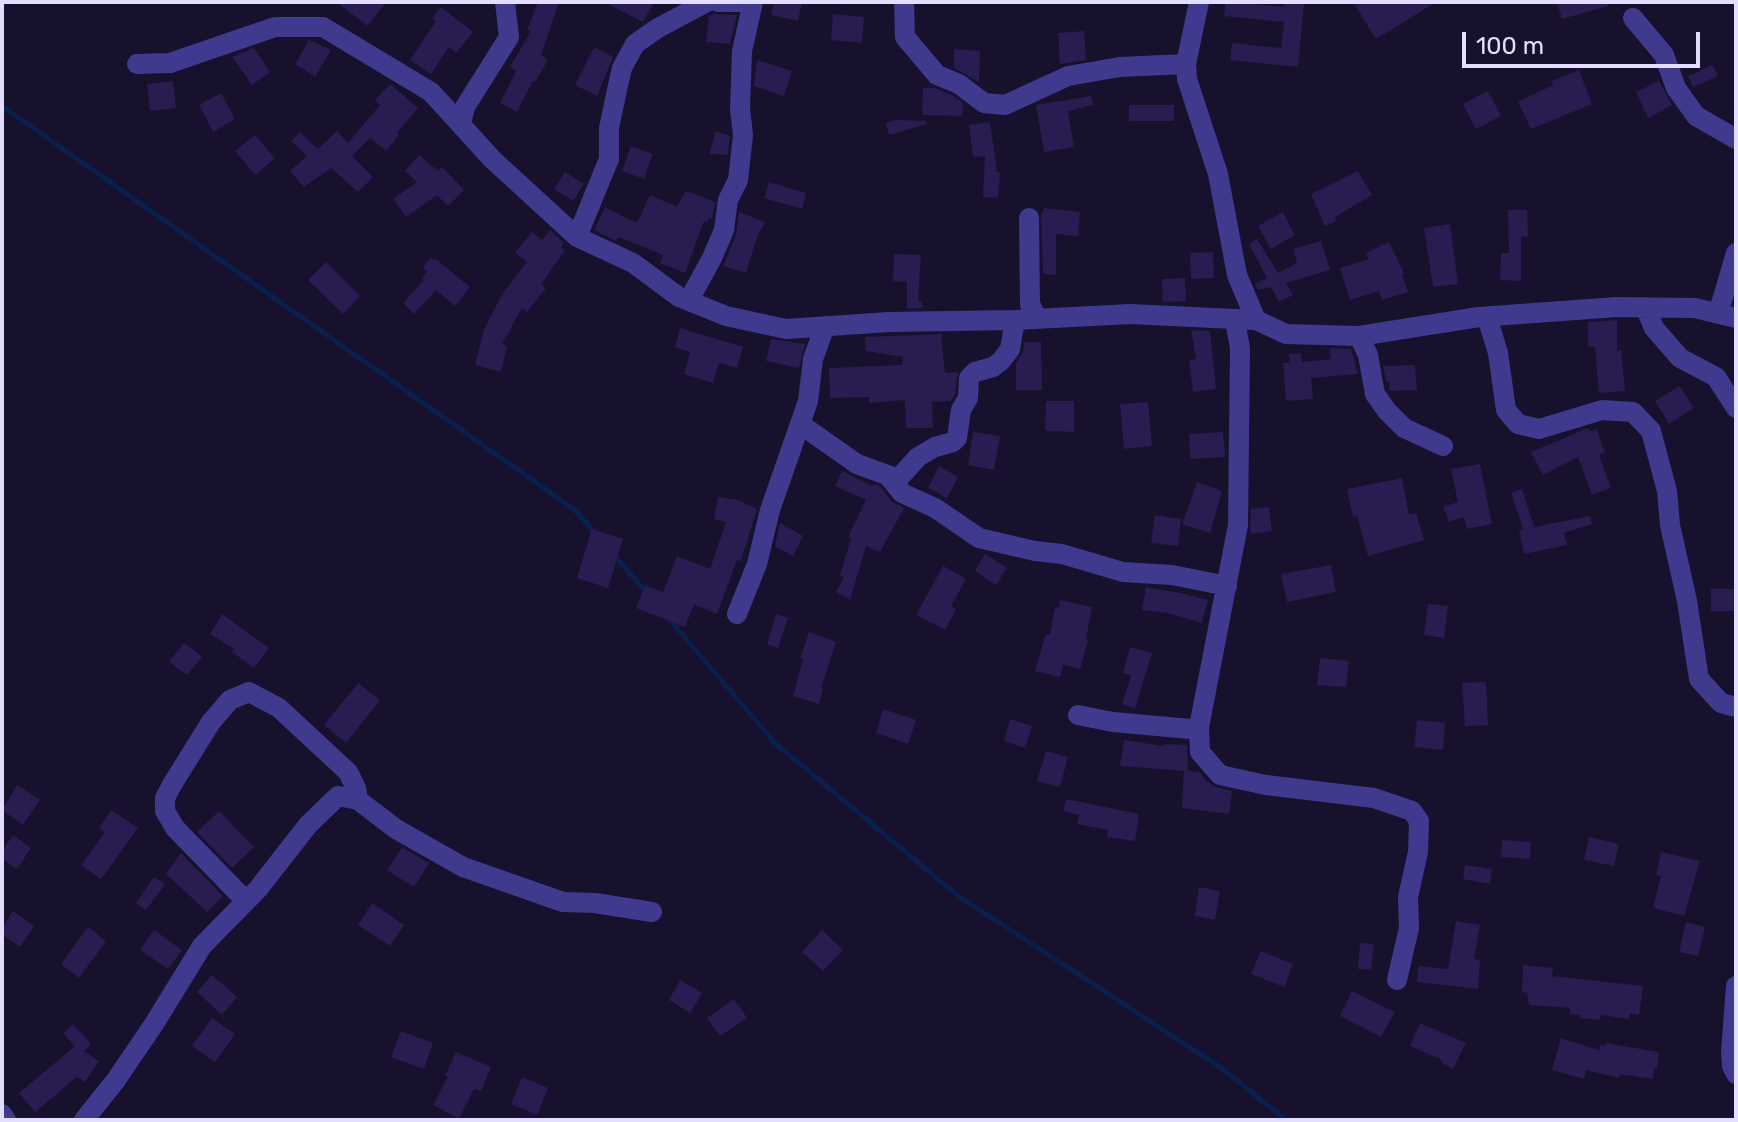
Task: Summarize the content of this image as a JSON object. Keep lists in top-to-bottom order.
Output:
{
  "scale_bar": "100 m"
}
